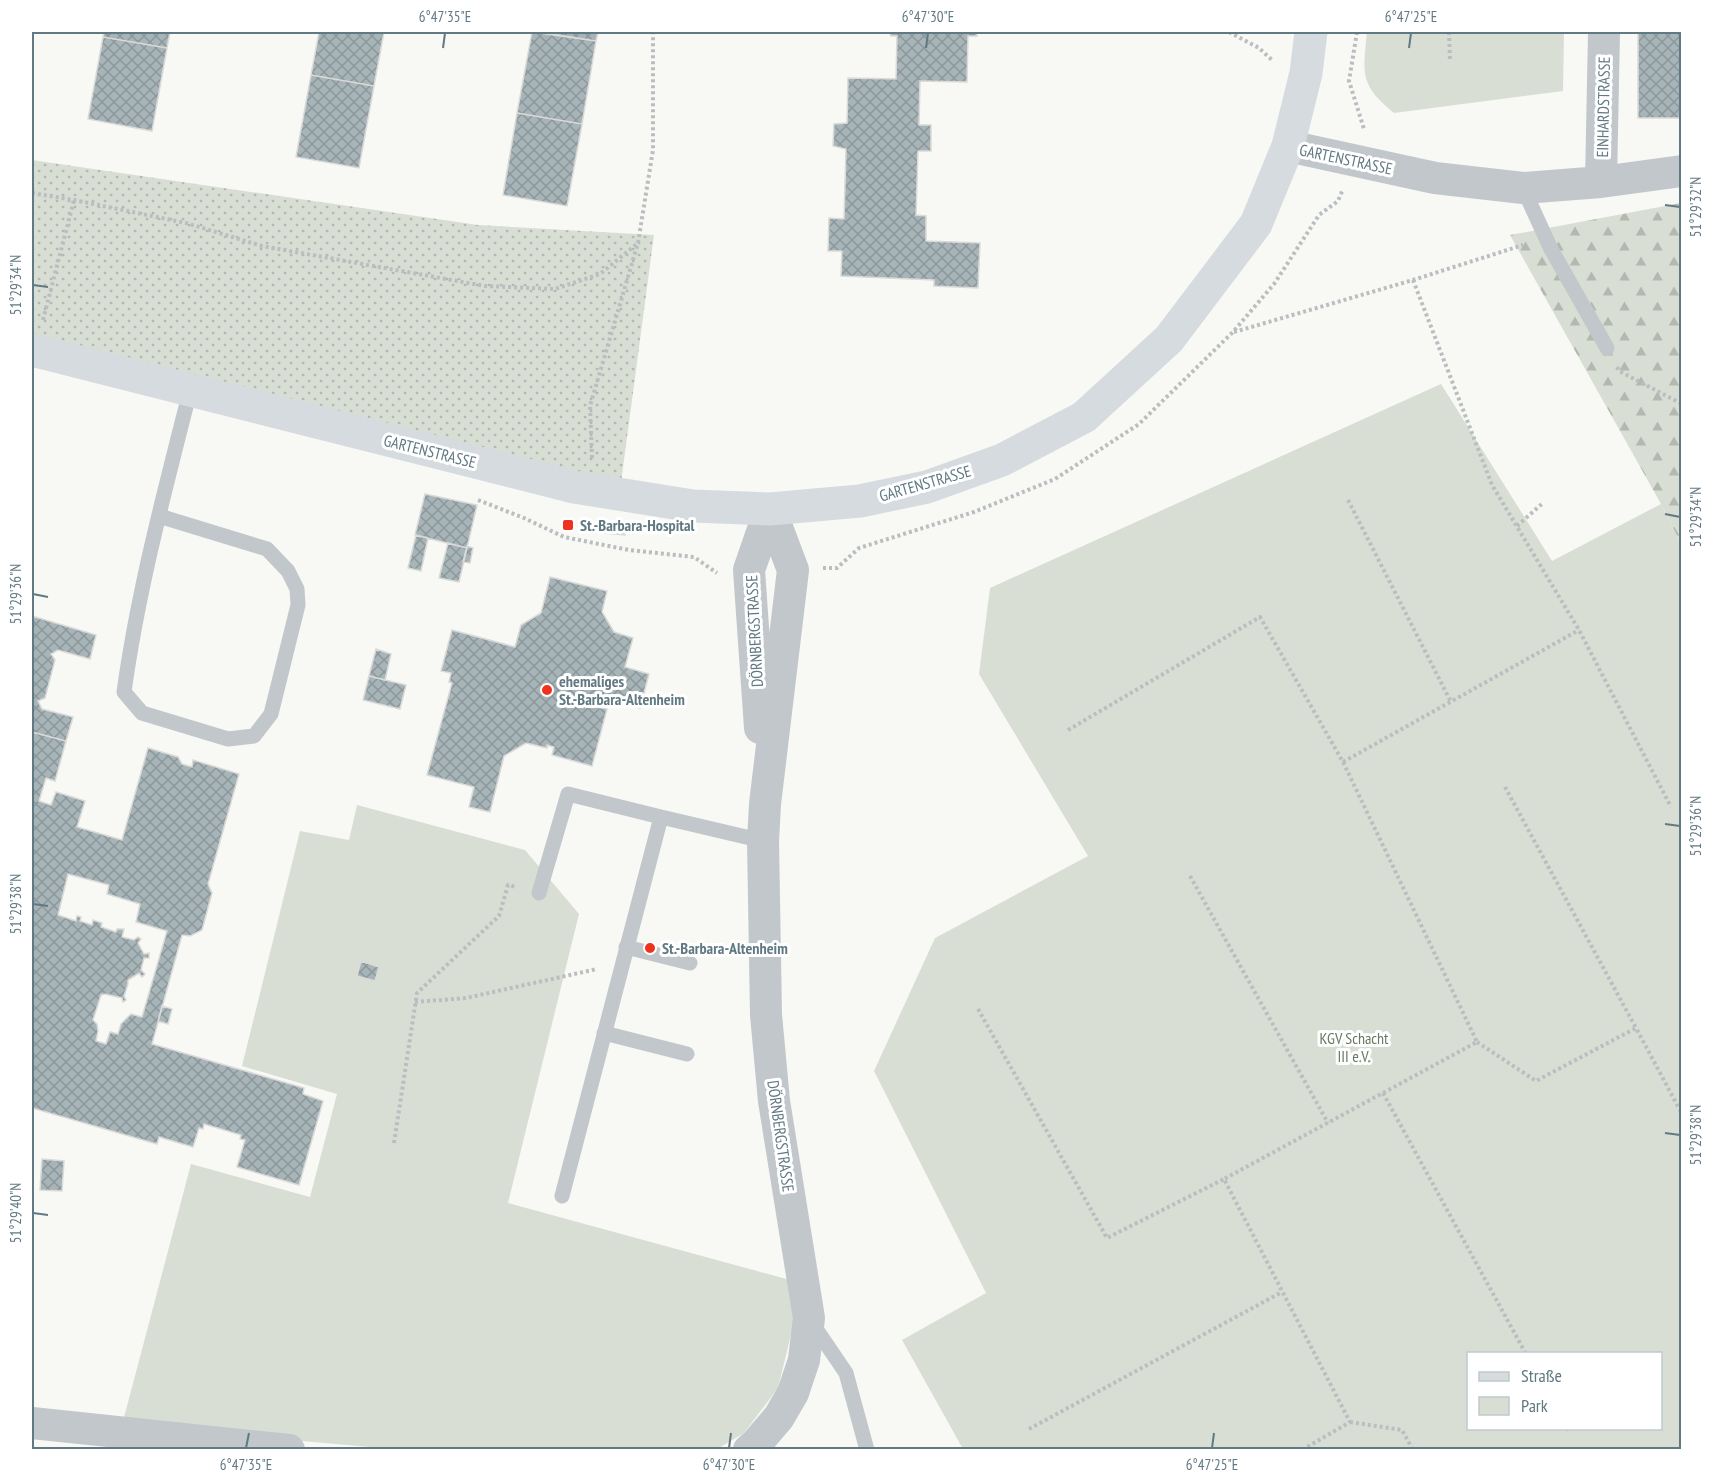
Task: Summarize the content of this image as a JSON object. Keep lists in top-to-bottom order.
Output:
{
  "streets": {
    "street": ["EINHARDSTRASSE", "GARTENSTRASSE", "DÖRNBERGSTRASSE"]
  },
  "crossings": [
    ["EINHARDSTRASSE", "GARTENSTRASSE"],
    ["GARTENSTRASSE", "DÖRNBERGSTRASSE"]
  ],
  "parks": ["KGV Schacht III e.V."],
  "places": {
    "transit": ["St.-Barbara-Hospital"],
    "other": ["ehemaliges St.-Barbara-Altenheim", "St.-Barbara-Altenheim"]
  },
  "legend": ["Straße", "Park"],
  "coordinates": [
    "6°47'35\"E",
    "6°47'30\"E",
    "6°47'25\"E",
    "51°29'32\"N",
    "51°29'34\"N",
    "51°29'36\"N",
    "51°29'38\"N",
    "51°29'40\"N"
  ]
}
